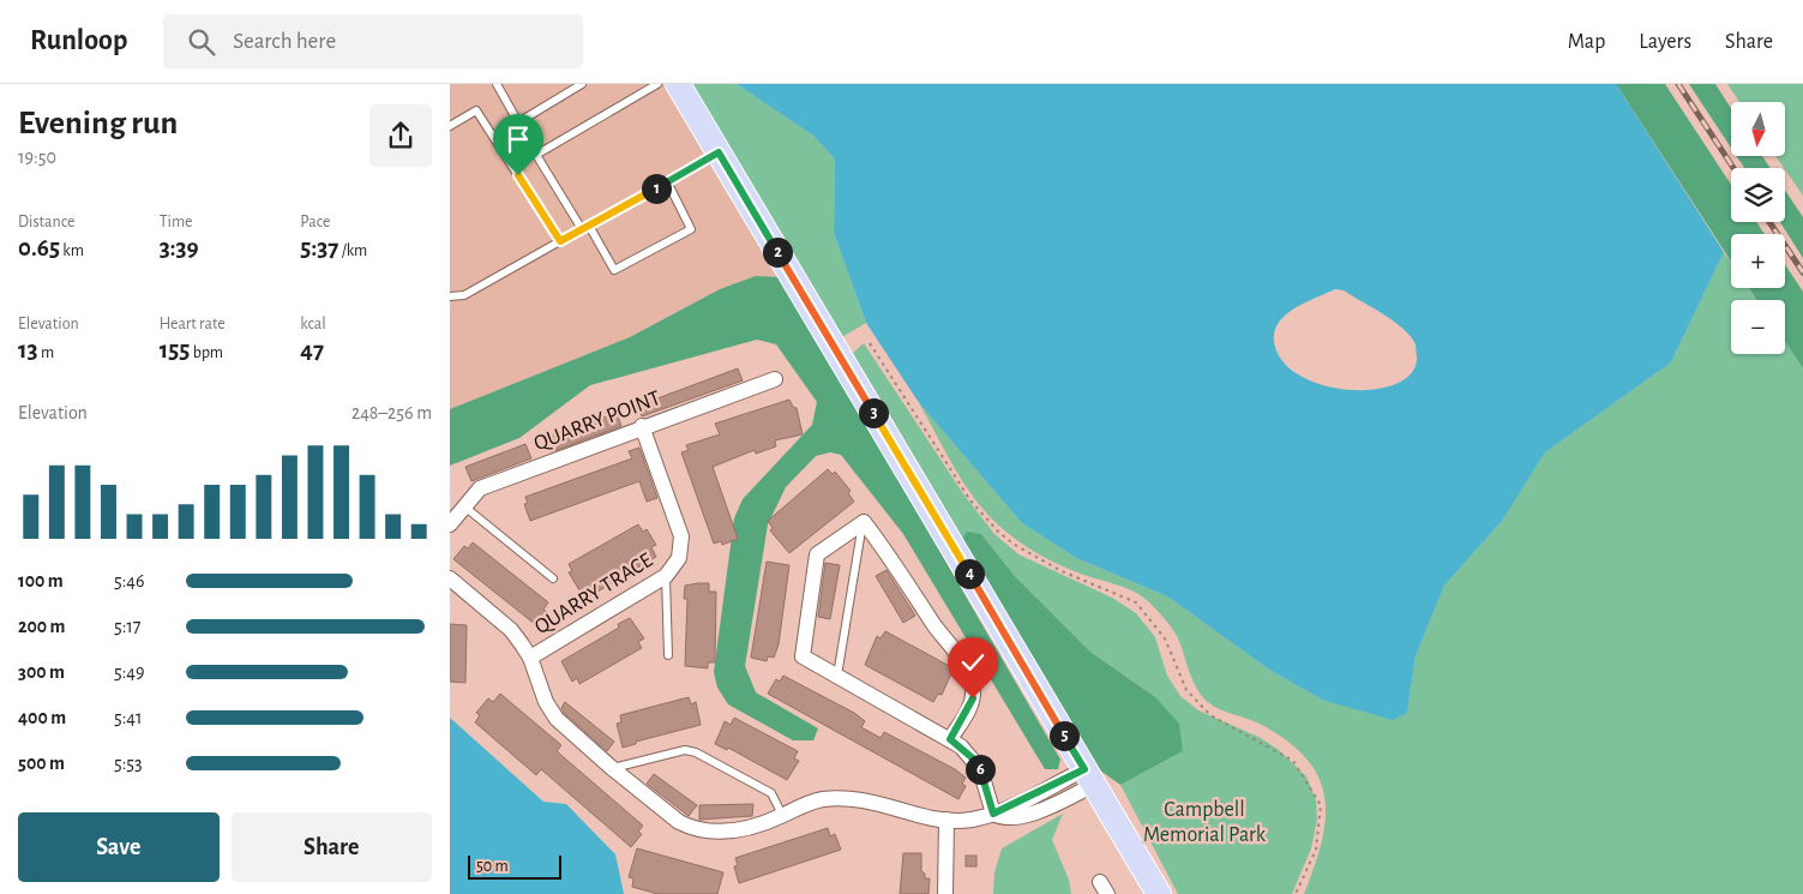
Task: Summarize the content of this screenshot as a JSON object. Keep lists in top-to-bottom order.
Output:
{
  "streets": {
    "street": ["QUARRY POINT", "QUARRY TRACE"]
  },
  "crossings": [
    ["QUARRY POINT", "QUARRY TRACE"]
  ],
  "parks": ["Campbell Memorial Park"],
  "scale_bar": "50 m",
  "north": "bottom",
  "page": {
    "header": "Runloop",
    "search": "Search here",
    "nav": ["Map", "Layers", "Share"],
    "heading": ["Evening run", "19:50"],
    "map_buttons": ["+", "−"],
    "pins": [
      "1",
      "2",
      "3",
      "4",
      "5",
      "6"
    ],
    "stats": [
      ["Distance", "0.65 km"],
      ["Time", "3:39"],
      ["Pace", "5:37 /km"],
      ["Elevation", "13 m"],
      ["Heart rate", "155 bpm"],
      ["kcal", "47"]
    ],
    "chart": ["Elevation", "248–256 m"],
    "list": [
      {
        "name": "100 m",
        "note": "5:46"
      },
      {
        "name": "200 m",
        "note": "5:17"
      },
      {
        "name": "300 m",
        "note": "5:49"
      },
      {
        "name": "400 m",
        "note": "5:41"
      },
      {
        "name": "500 m",
        "note": "5:53"
      }
    ],
    "buttons": ["Save", "Share"],
    "scale": "50 m"
  }
}
